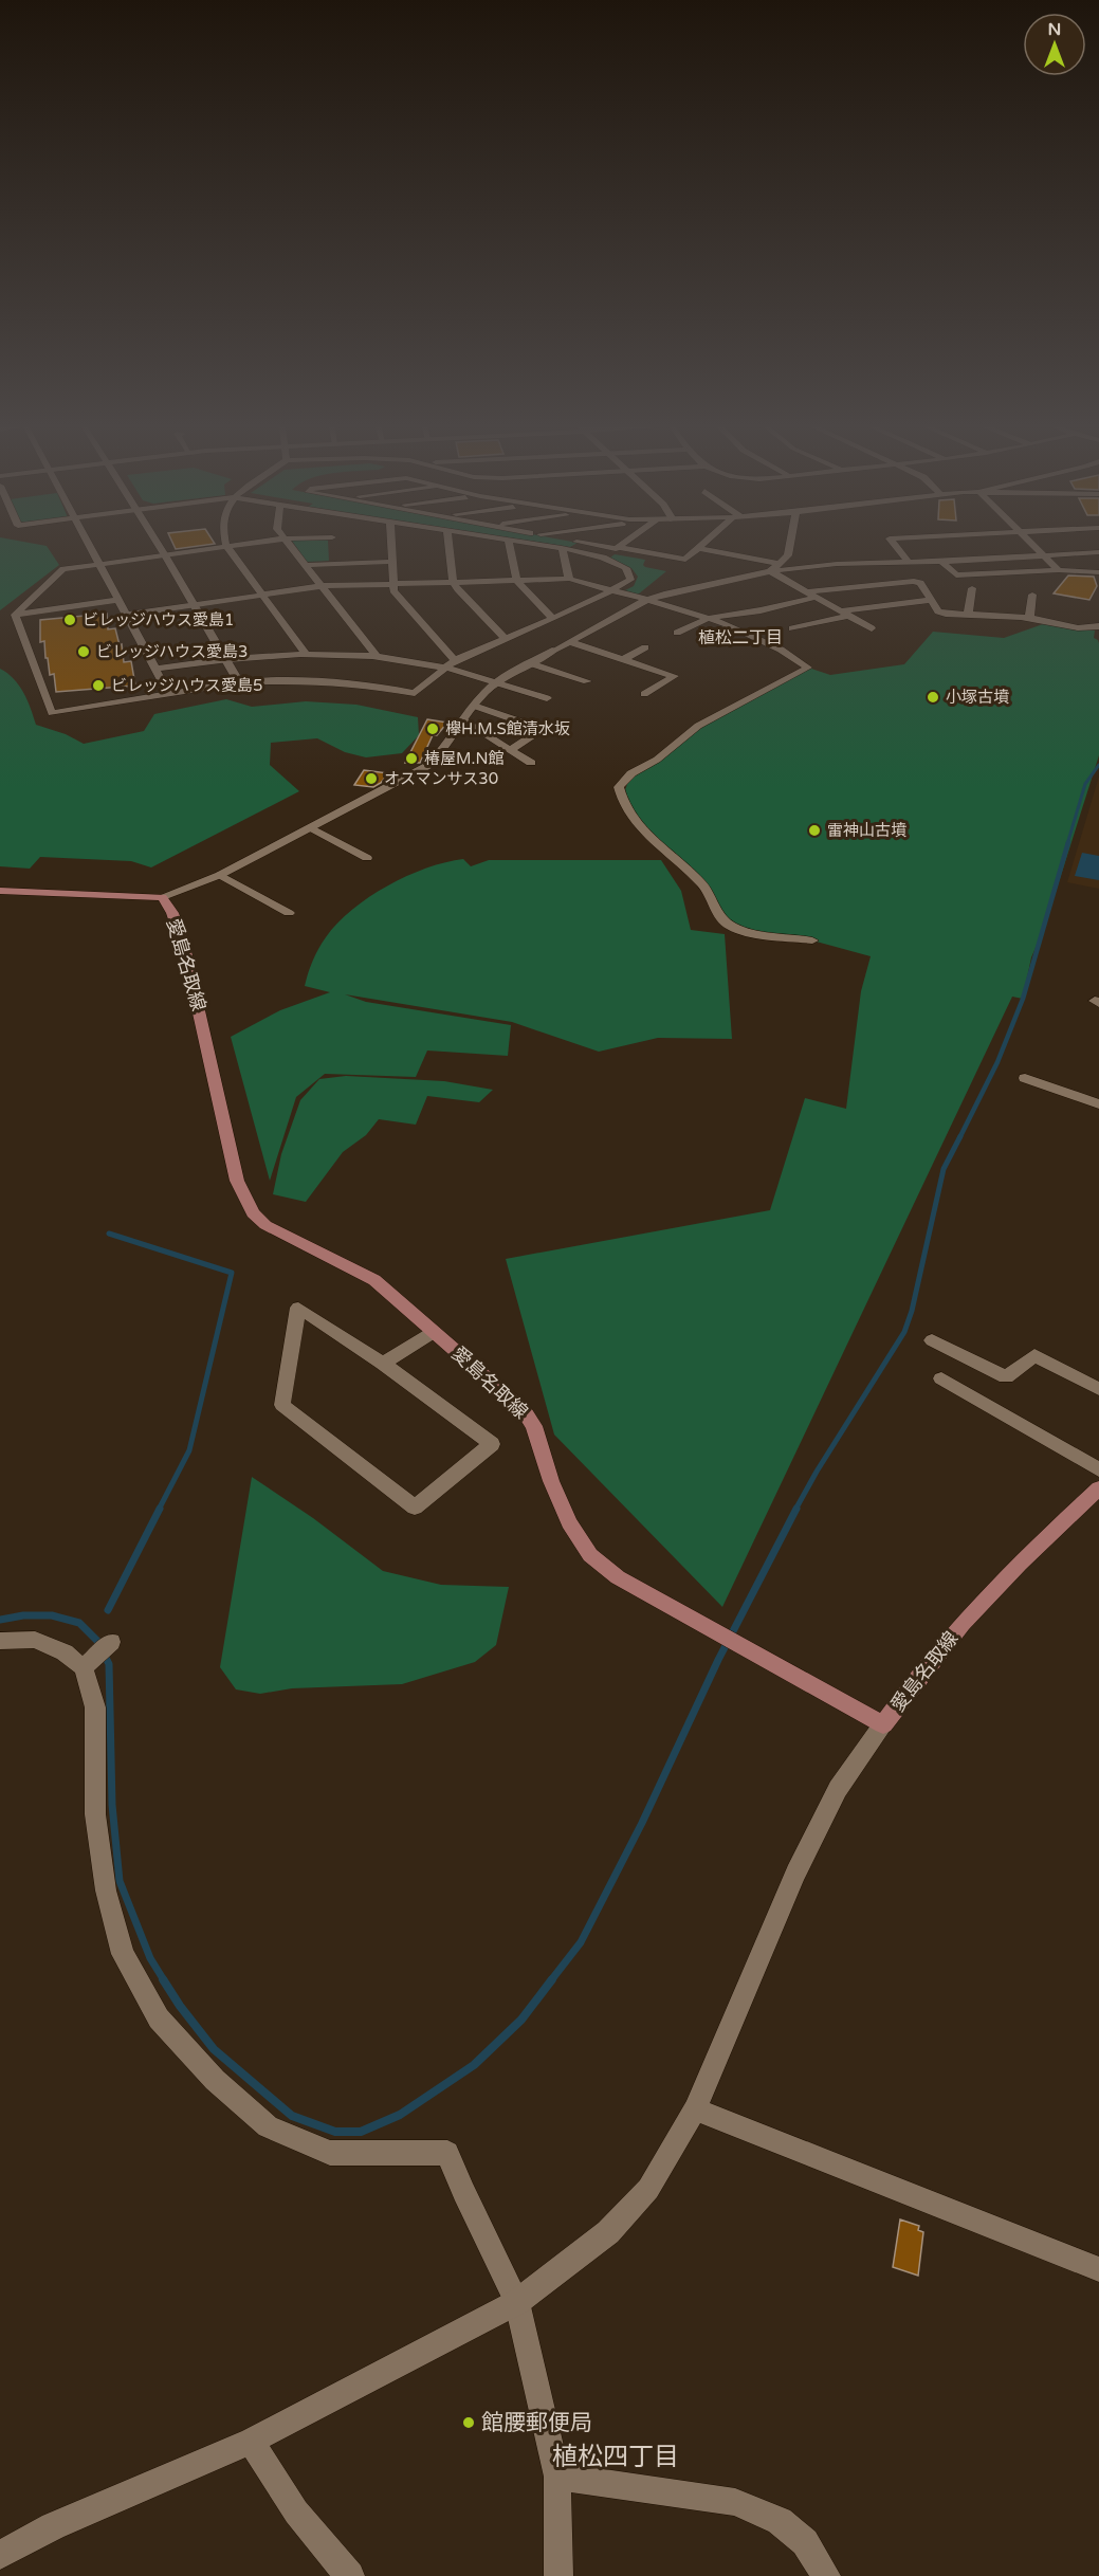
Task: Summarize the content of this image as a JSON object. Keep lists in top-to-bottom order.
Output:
{
  "streets": {
    "main road": ["愛島名取線"]
  },
  "districts": ["植松二丁目", "植松四丁目"],
  "places": [
    "ビレッジハウス愛島1",
    "ビレッジハウス愛島3",
    "ビレッジハウス愛島5",
    "小塚古墳",
    "欅H.M.S館清水坂",
    "椿屋M.N館",
    "オスマンサス30",
    "雷神山古墳",
    "館腰郵便局"
  ],
  "north": "top"
}
